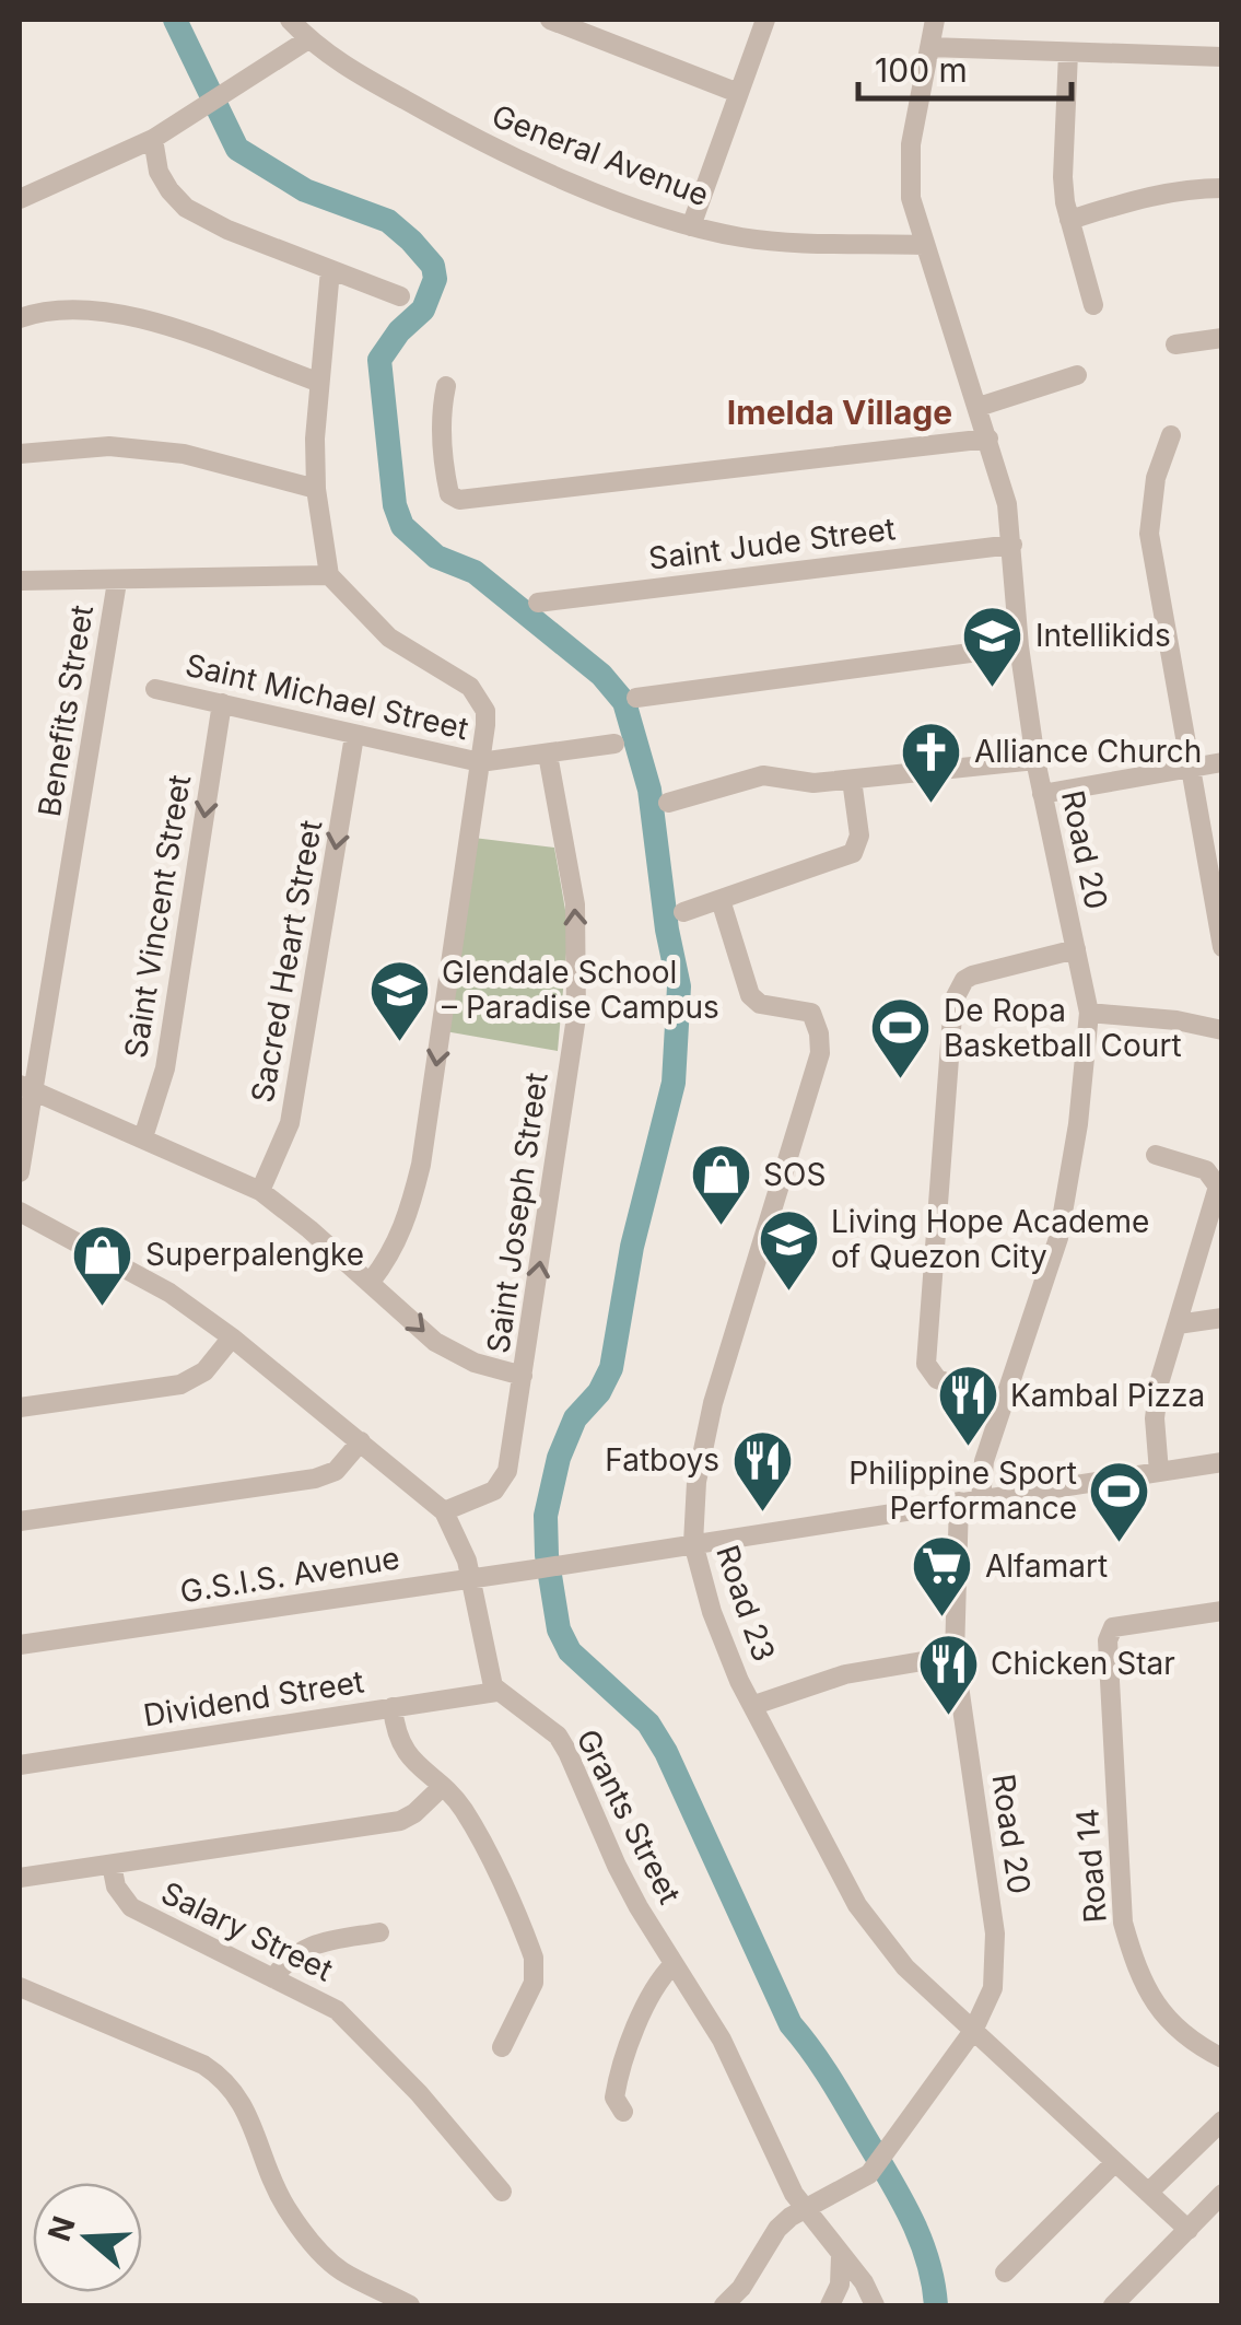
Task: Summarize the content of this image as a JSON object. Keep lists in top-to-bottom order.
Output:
{
  "streets": {
    "street": [
      "General Avenue",
      "Saint Jude Street",
      "Saint Michael Street",
      "Benefits Street",
      "Road 20",
      "Saint Vincent Street",
      "Sacred Heart Street",
      "Saint Joseph Street",
      "G.S.I.S. Avenue",
      "Road 23",
      "Dividend Street",
      "Grants Street",
      "Road 14",
      "Salary Street"
    ]
  },
  "crossings": [
    ["General Avenue", "Road 20"],
    ["Saint Jude Street", "Road 20"],
    ["Saint Michael Street", "Saint Vincent Street"],
    ["Saint Michael Street", "Sacred Heart Street"],
    ["Saint Michael Street", "Saint Joseph Street"],
    ["Road 20", "G.S.I.S. Avenue"],
    ["Road 20", "Road 23"],
    ["Road 20", "Grants Street"],
    ["G.S.I.S. Avenue", "Road 23"],
    ["Dividend Street", "Grants Street"]
  ],
  "one_way": ["Saint Vincent Street"],
  "districts": ["Imelda Village"],
  "places": {
    "school or university": ["Intellikids", "Glendale School – Paradise Campus", "Living Hope Academe of Quezon City"],
    "church": ["Alliance Church"],
    "sports": ["De Ropa Basketball Court", "Philippine Sport Performance"],
    "shop": ["SOS", "Superpalengke"],
    "restaurant": ["Kambal Pizza", "Fatboys", "Chicken Star"],
    "supermarket": ["Alfamart"]
  },
  "scale_bar": "100 m",
  "north": "left"
}
